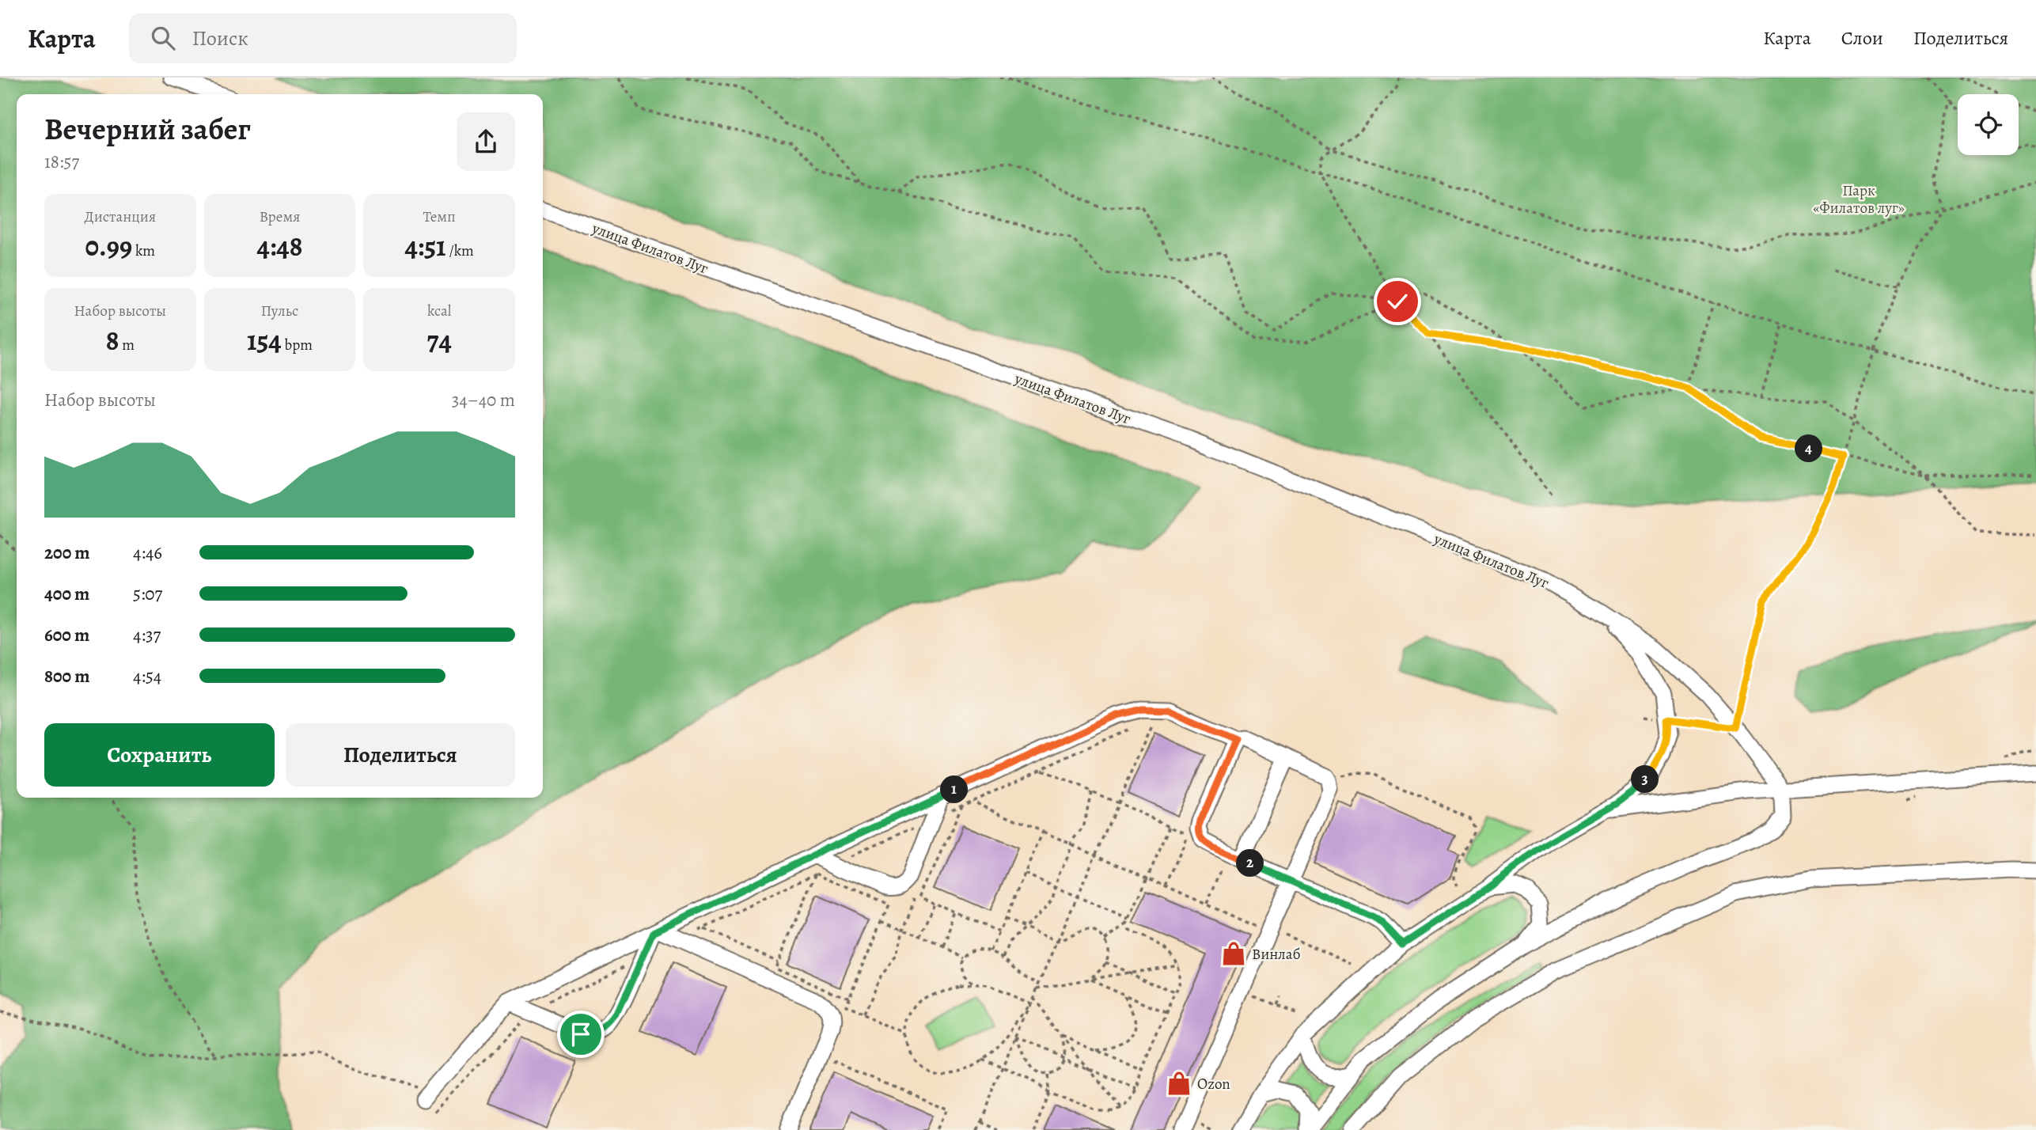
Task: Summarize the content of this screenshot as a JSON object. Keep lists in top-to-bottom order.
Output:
{
  "streets": {
    "street": ["улица Филатов Луг"]
  },
  "parks": ["Парк «Филатов луг»"],
  "places": {
    "shop": ["Винлаб", "Ozon"]
  },
  "page": {
    "header": "Карта",
    "search": "Поиск",
    "nav": ["Карта", "Слои", "Поделиться"],
    "heading": ["Вечерний забег", "18:57"],
    "stats": [
      ["Дистанция", "0.99 km"],
      ["Время", "4:48"],
      ["Темп", "4:51 /km"],
      ["Набор высоты", "8 m"],
      ["Пульс", "154 bpm"],
      ["kcal", "74"]
    ],
    "chart": ["Набор высоты", "34–40 m"],
    "pins": [
      "4",
      "3",
      "1",
      "2"
    ],
    "list": [
      {
        "name": "200 m",
        "note": "4:46"
      },
      {
        "name": "400 m",
        "note": "5:07"
      },
      {
        "name": "600 m",
        "note": "4:37"
      },
      {
        "name": "800 m",
        "note": "4:54"
      }
    ],
    "buttons": ["Сохранить", "Поделиться"]
  }
}
